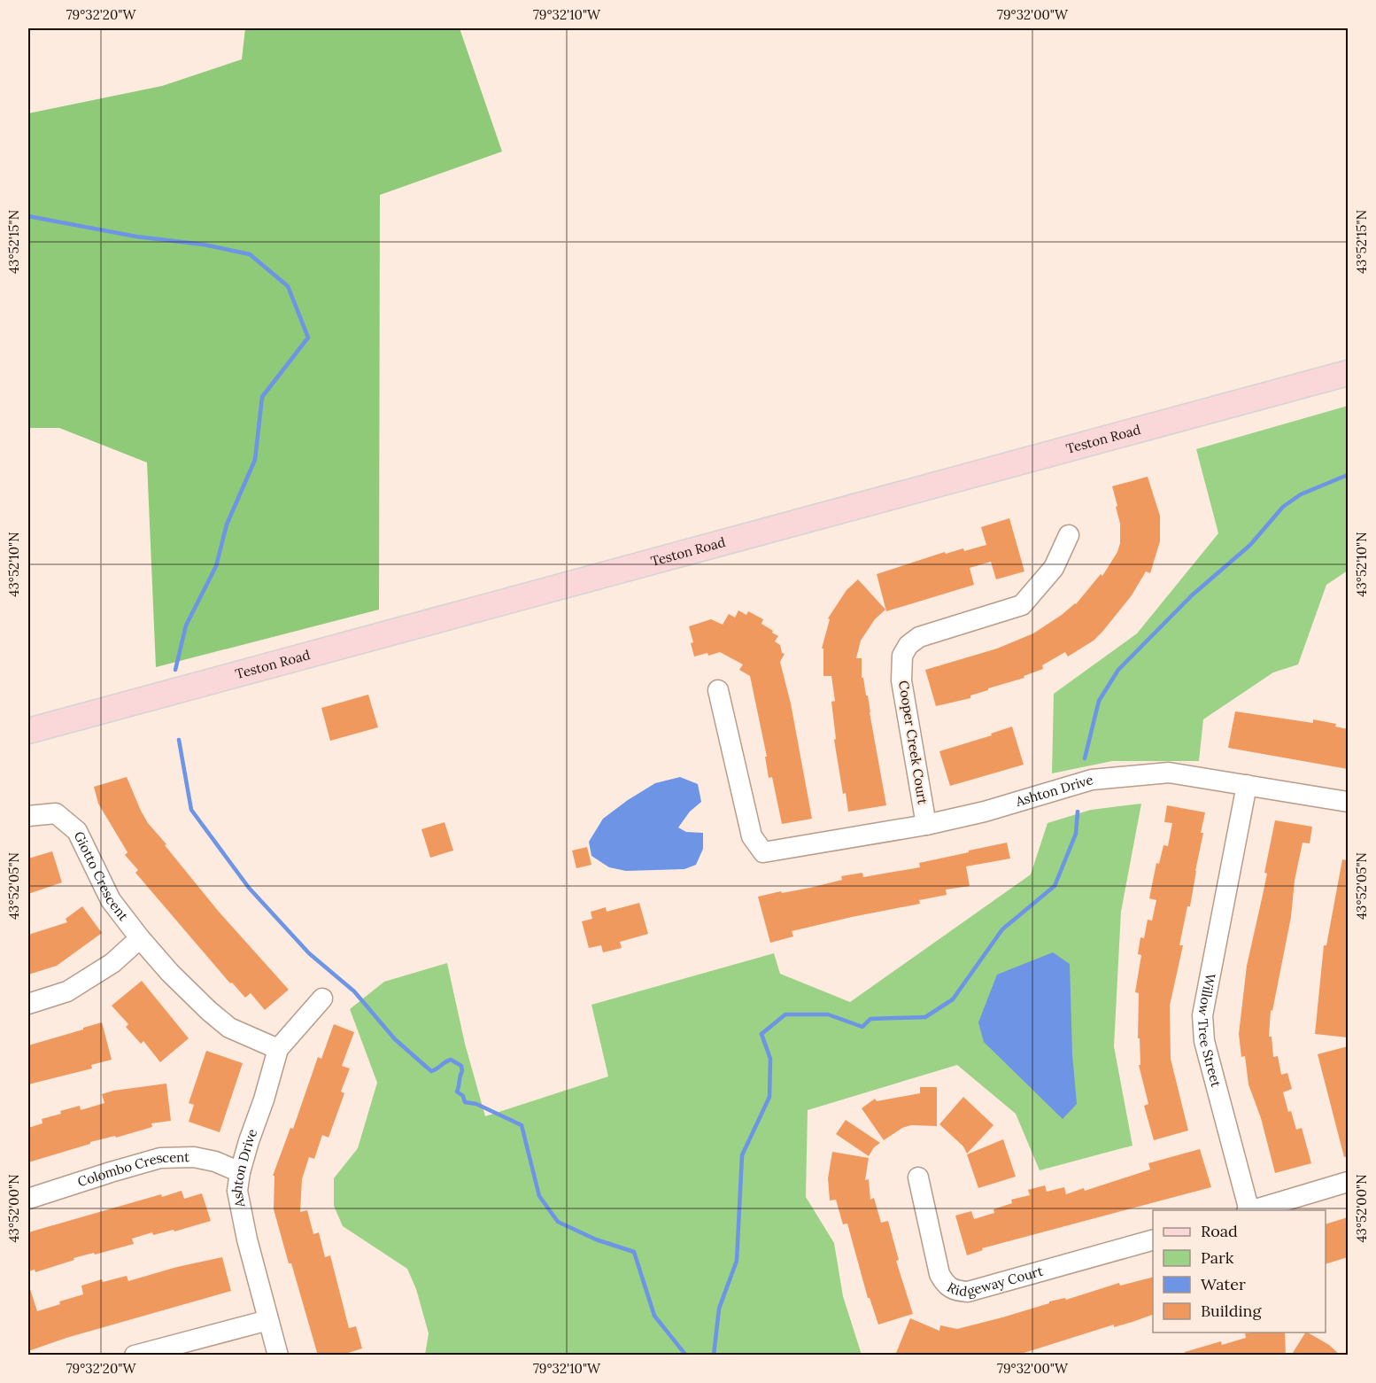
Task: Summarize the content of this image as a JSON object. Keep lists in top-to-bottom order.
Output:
{
  "streets": {
    "main road": ["Teston Road"],
    "street": [
      "Cooper Creek Court",
      "Ashton Drive",
      "Giotto Crescent",
      "Willow Tree Street",
      "Colombo Crescent",
      "Ridgeway Court"
    ]
  },
  "crossings": [
    ["Cooper Creek Court", "Ashton Drive"],
    ["Ashton Drive", "Giotto Crescent"],
    ["Ashton Drive", "Willow Tree Street"],
    ["Ashton Drive", "Colombo Crescent"]
  ],
  "legend": [
    "Road",
    "Park",
    "Water",
    "Building"
  ],
  "coordinates": [
    "79°32'20\"W",
    "79°32'10\"W",
    "79°32'00\"W",
    "43°52'15\"N",
    "43°52'10\"N",
    "43°52'05\"N",
    "43°52'00\"N"
  ]
}
